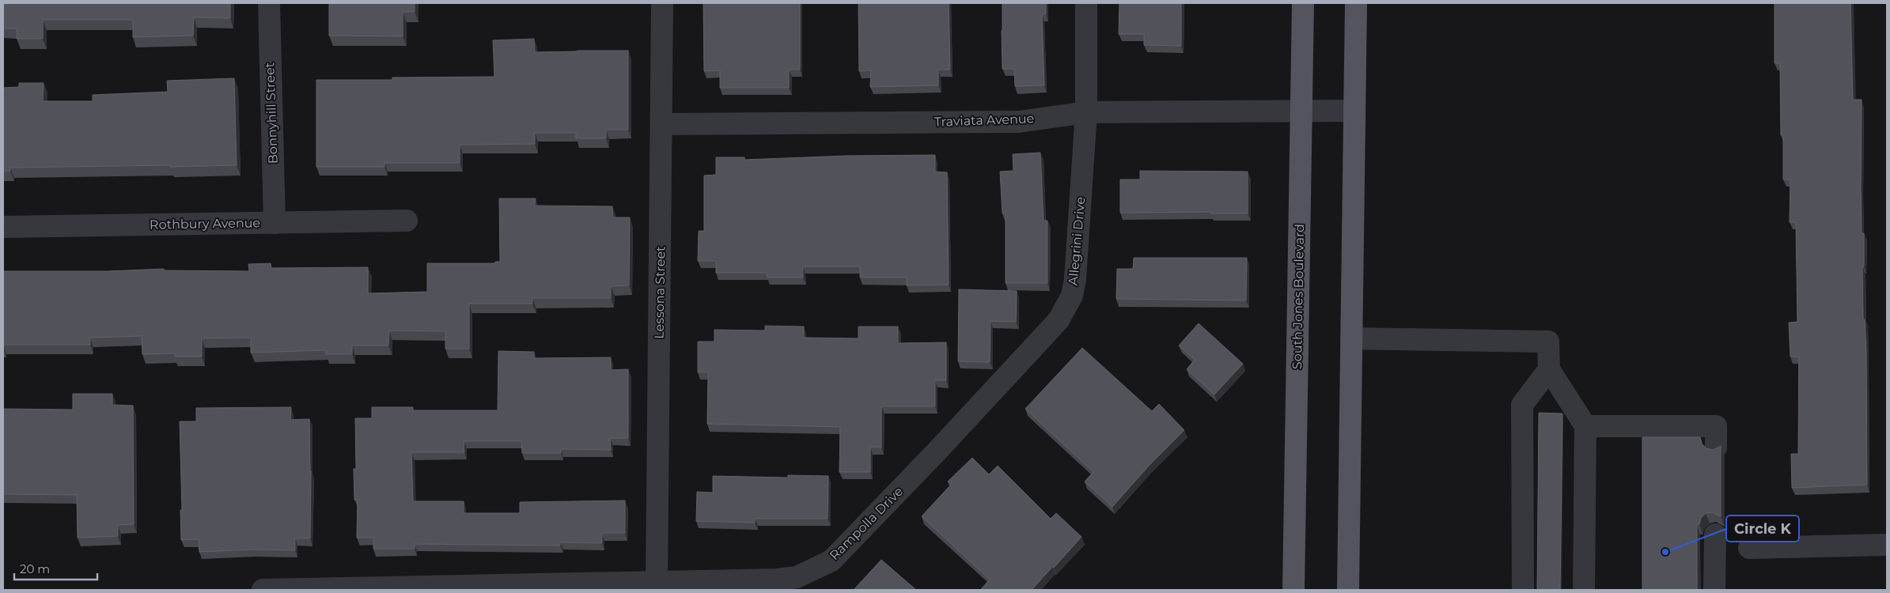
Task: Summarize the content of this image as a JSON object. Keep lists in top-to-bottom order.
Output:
{
  "streets": {
    "main road": ["South Jones Boulevard"],
    "street": [
      "Bonnyhill Street",
      "Traviata Avenue",
      "Rothbury Avenue",
      "Allegrini Drive",
      "Lessona Street",
      "Rampolla Drive"
    ]
  },
  "crossings": [
    ["Bonnyhill Street", "Rothbury Avenue"],
    ["Traviata Avenue", "Allegrini Drive"],
    ["Traviata Avenue", "Lessona Street"],
    ["Traviata Avenue", "South Jones Boulevard"],
    ["Allegrini Drive", "Rampolla Drive"],
    ["Lessona Street", "Rampolla Drive"]
  ],
  "places": ["Circle K"],
  "scale_bar": "20 m"
}
